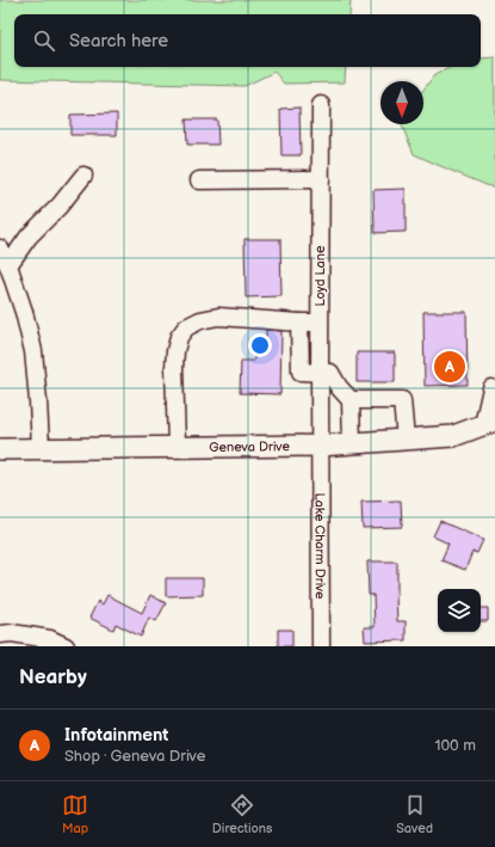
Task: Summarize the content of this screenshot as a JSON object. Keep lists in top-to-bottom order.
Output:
{
  "streets": {
    "main road": ["Geneva Drive"],
    "street": ["Loyd Lane", "Lake Charm Drive"]
  },
  "crossings": [
    ["Loyd Lane", "Geneva Drive"],
    ["Loyd Lane", "Lake Charm Drive"],
    ["Geneva Drive", "Lake Charm Drive"]
  ],
  "north": "bottom",
  "page": {
    "search": "Search here",
    "pins": "A",
    "heading": "Nearby",
    "list": [
      {
        "mark": "A",
        "name": "Infotainment",
        "note": "Shop · Geneva Drive",
        "value": "100 m"
      }
    ],
    "nav": ["Map", "Directions", "Saved"]
  }
}
